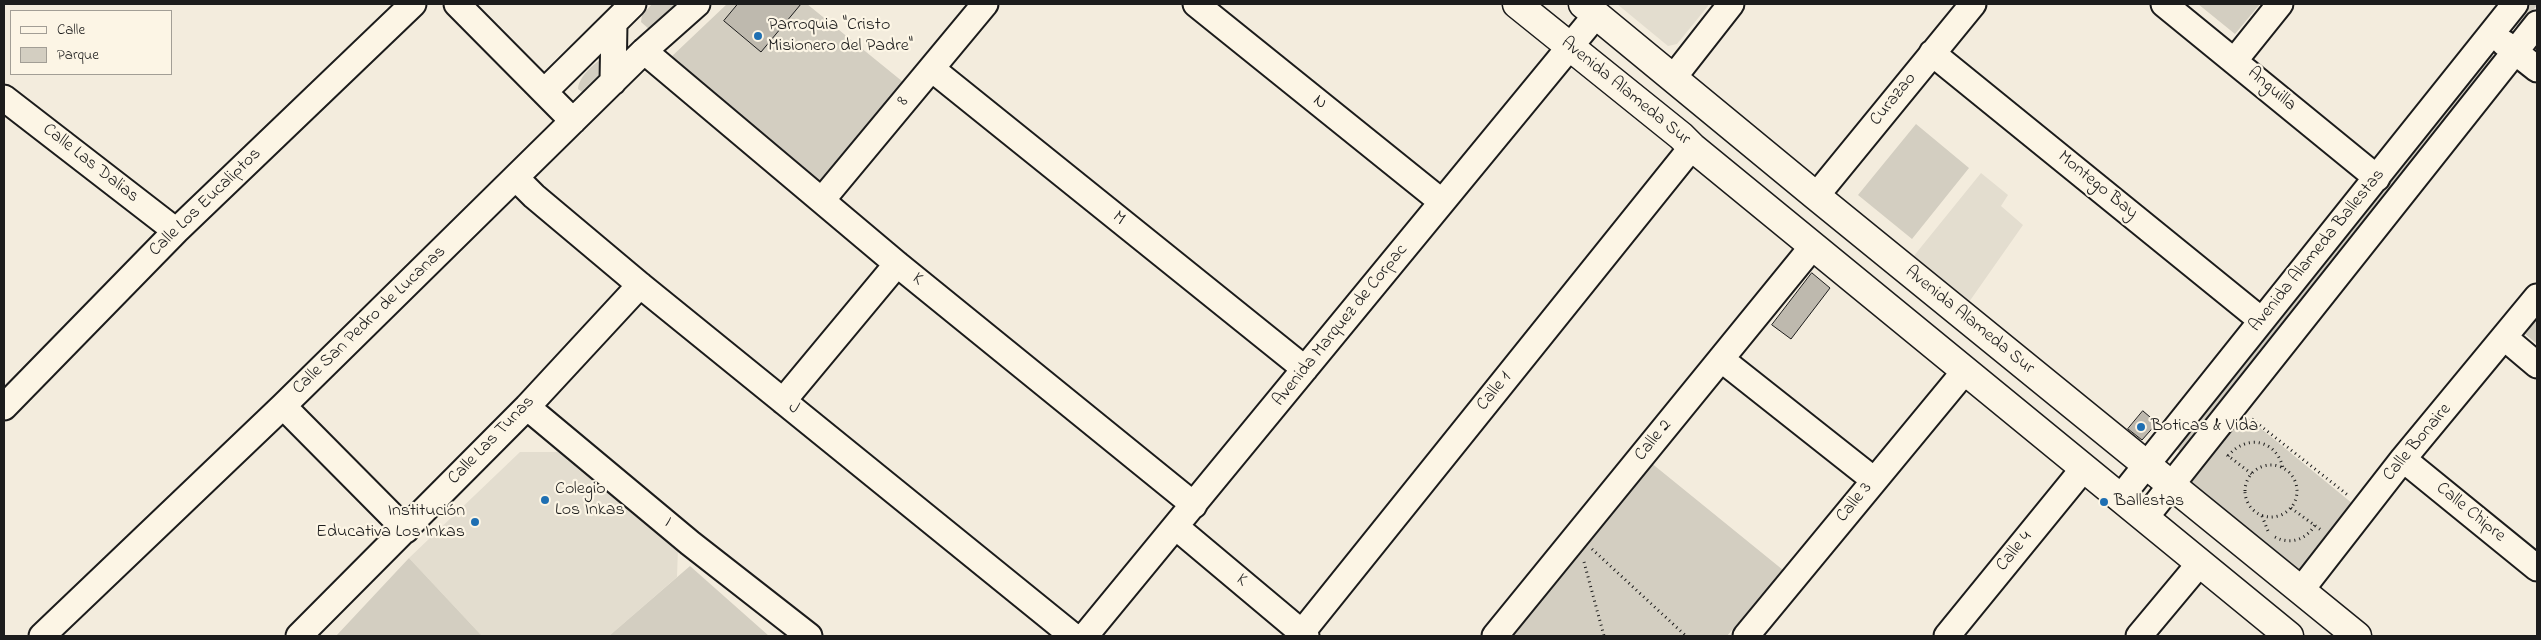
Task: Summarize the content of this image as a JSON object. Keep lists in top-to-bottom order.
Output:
{
  "streets": {
    "main road": ["Avenida Alameda Sur"],
    "street": [
      "Anguilla",
      "Curazao",
      "8",
      "N",
      "Calle Las Dalias",
      "Montego Bay",
      "Calle Los Eucaliptos",
      "M",
      "Avenida Alameda Ballestas",
      "K",
      "Calle San Pedro de Lucanas",
      "Avenida Marquez de Corpac",
      "Calle 1",
      "J",
      "Calle Las Tunas",
      "Calle 2",
      "Calle Bonaire",
      "Calle 3",
      "Calle Chipre",
      "I",
      "Calle 4"
    ]
  },
  "crossings": [
    ["Anguilla", "Avenida Alameda Ballestas"],
    ["Avenida Alameda Sur", "Curazao"],
    ["Avenida Alameda Sur", "Avenida Alameda Ballestas"],
    ["Avenida Alameda Sur", "Avenida Marquez de Corpac"],
    ["Avenida Alameda Sur", "Calle 1"],
    ["Avenida Alameda Sur", "Calle 2"],
    ["Avenida Alameda Sur", "Calle Bonaire"],
    ["Avenida Alameda Sur", "Calle 3"],
    ["Avenida Alameda Sur", "Calle 4"],
    ["Curazao", "Montego Bay"],
    ["8", "M"],
    ["8", "K"],
    ["N", "Avenida Marquez de Corpac"],
    ["Calle Las Dalias", "Calle Los Eucaliptos"],
    ["Montego Bay", "Avenida Alameda Ballestas"],
    ["M", "Avenida Marquez de Corpac"],
    ["K", "Calle San Pedro de Lucanas"],
    ["K", "Avenida Marquez de Corpac"],
    ["K", "Calle 1"],
    ["Calle San Pedro de Lucanas", "J"],
    ["J", "Calle Las Tunas"],
    ["Calle Las Tunas", "I"],
    ["Calle Bonaire", "Calle Chipre"]
  ],
  "places": [
    "Parroquia \"Cristo Misionero del Padre\"",
    "Boticas & Vida",
    "Colegio Los Inkas",
    "Ballestas",
    "Institución Educativa Los Inkas"
  ],
  "legend": ["Calle", "Parque"]
}
